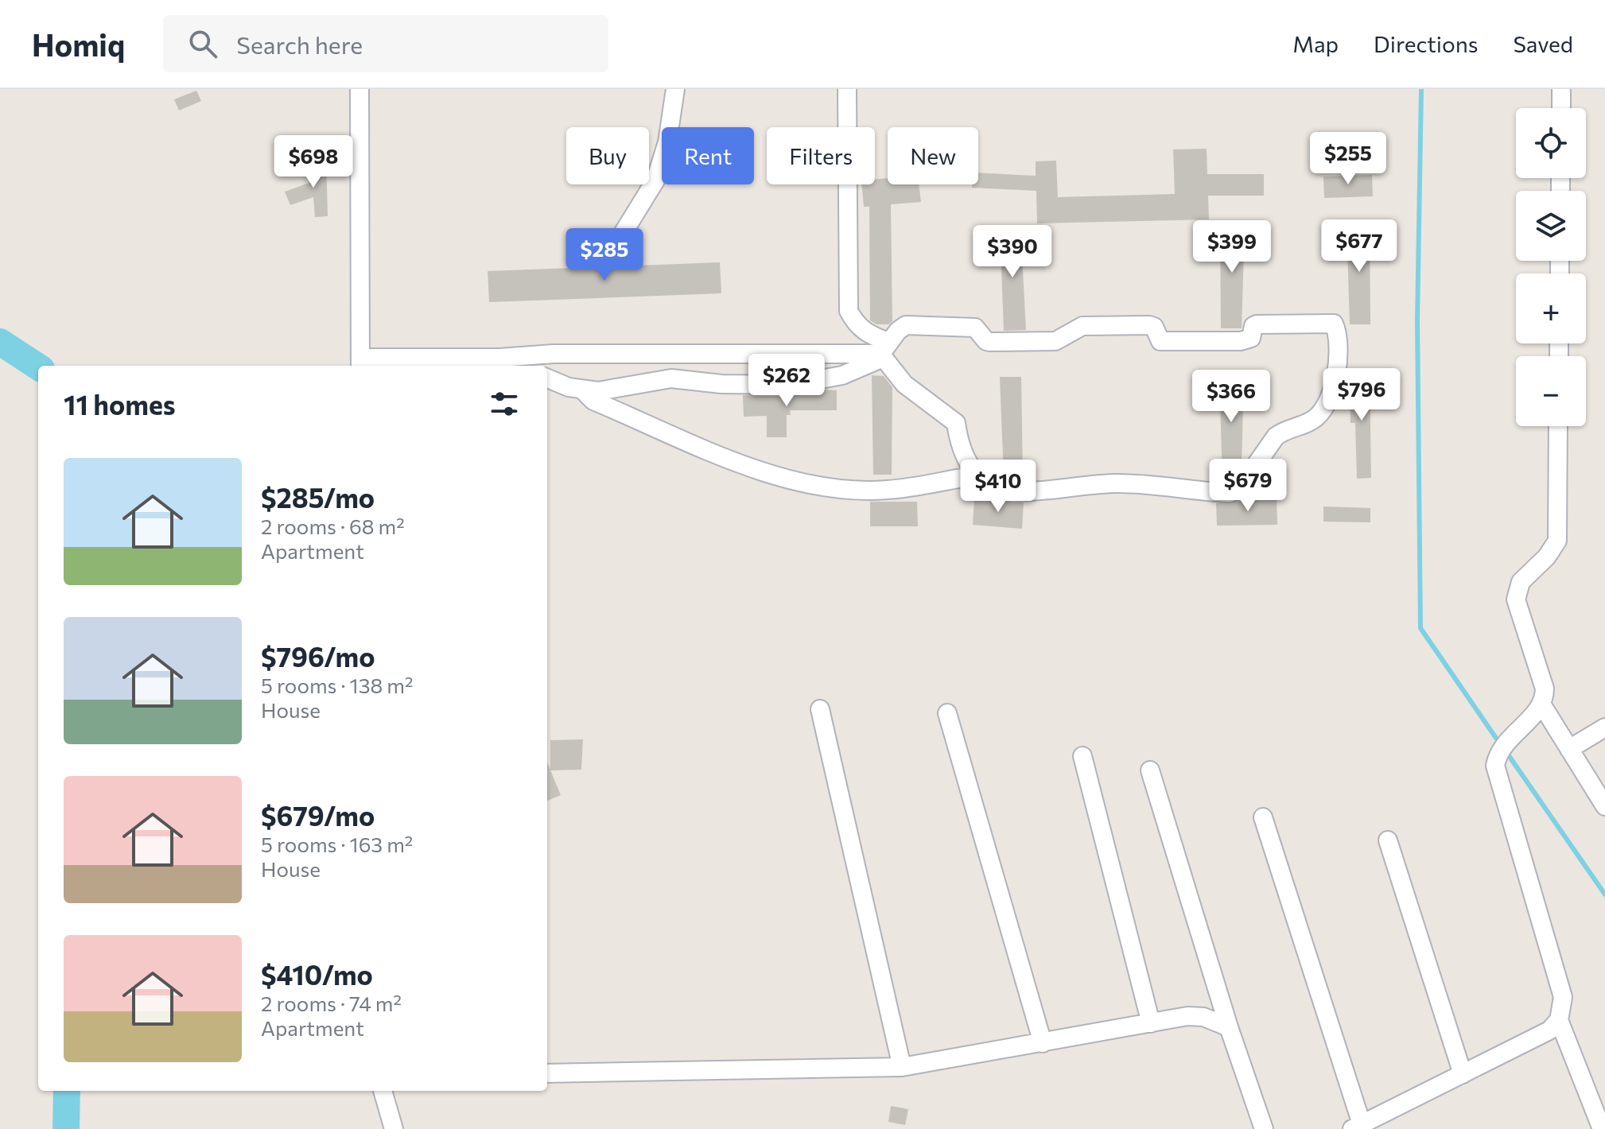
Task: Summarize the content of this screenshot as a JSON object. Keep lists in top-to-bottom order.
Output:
{
  "page": {
    "header": "Homiq",
    "search": "Search here",
    "nav": ["Map", "Directions", "Saved"],
    "map_buttons": ["+", "−"],
    "chip": [
      "Buy",
      "Rent",
      "Filters",
      "New"
    ],
    "price": [
      "$255",
      "$698",
      "$677",
      "$399",
      "$390",
      "$285",
      "$262",
      "$796",
      "$366",
      "$679",
      "$410"
    ],
    "heading": "11 homes",
    "list": [
      {
        "name": "$285/mo",
        "note": "2 rooms · 68 m² · Apartment"
      },
      {
        "name": "$796/mo",
        "note": "5 rooms · 138 m² · House"
      },
      {
        "name": "$679/mo",
        "note": "5 rooms · 163 m² · House"
      },
      {
        "name": "$410/mo",
        "note": "2 rooms · 74 m² · Apartment"
      }
    ]
  }
}
